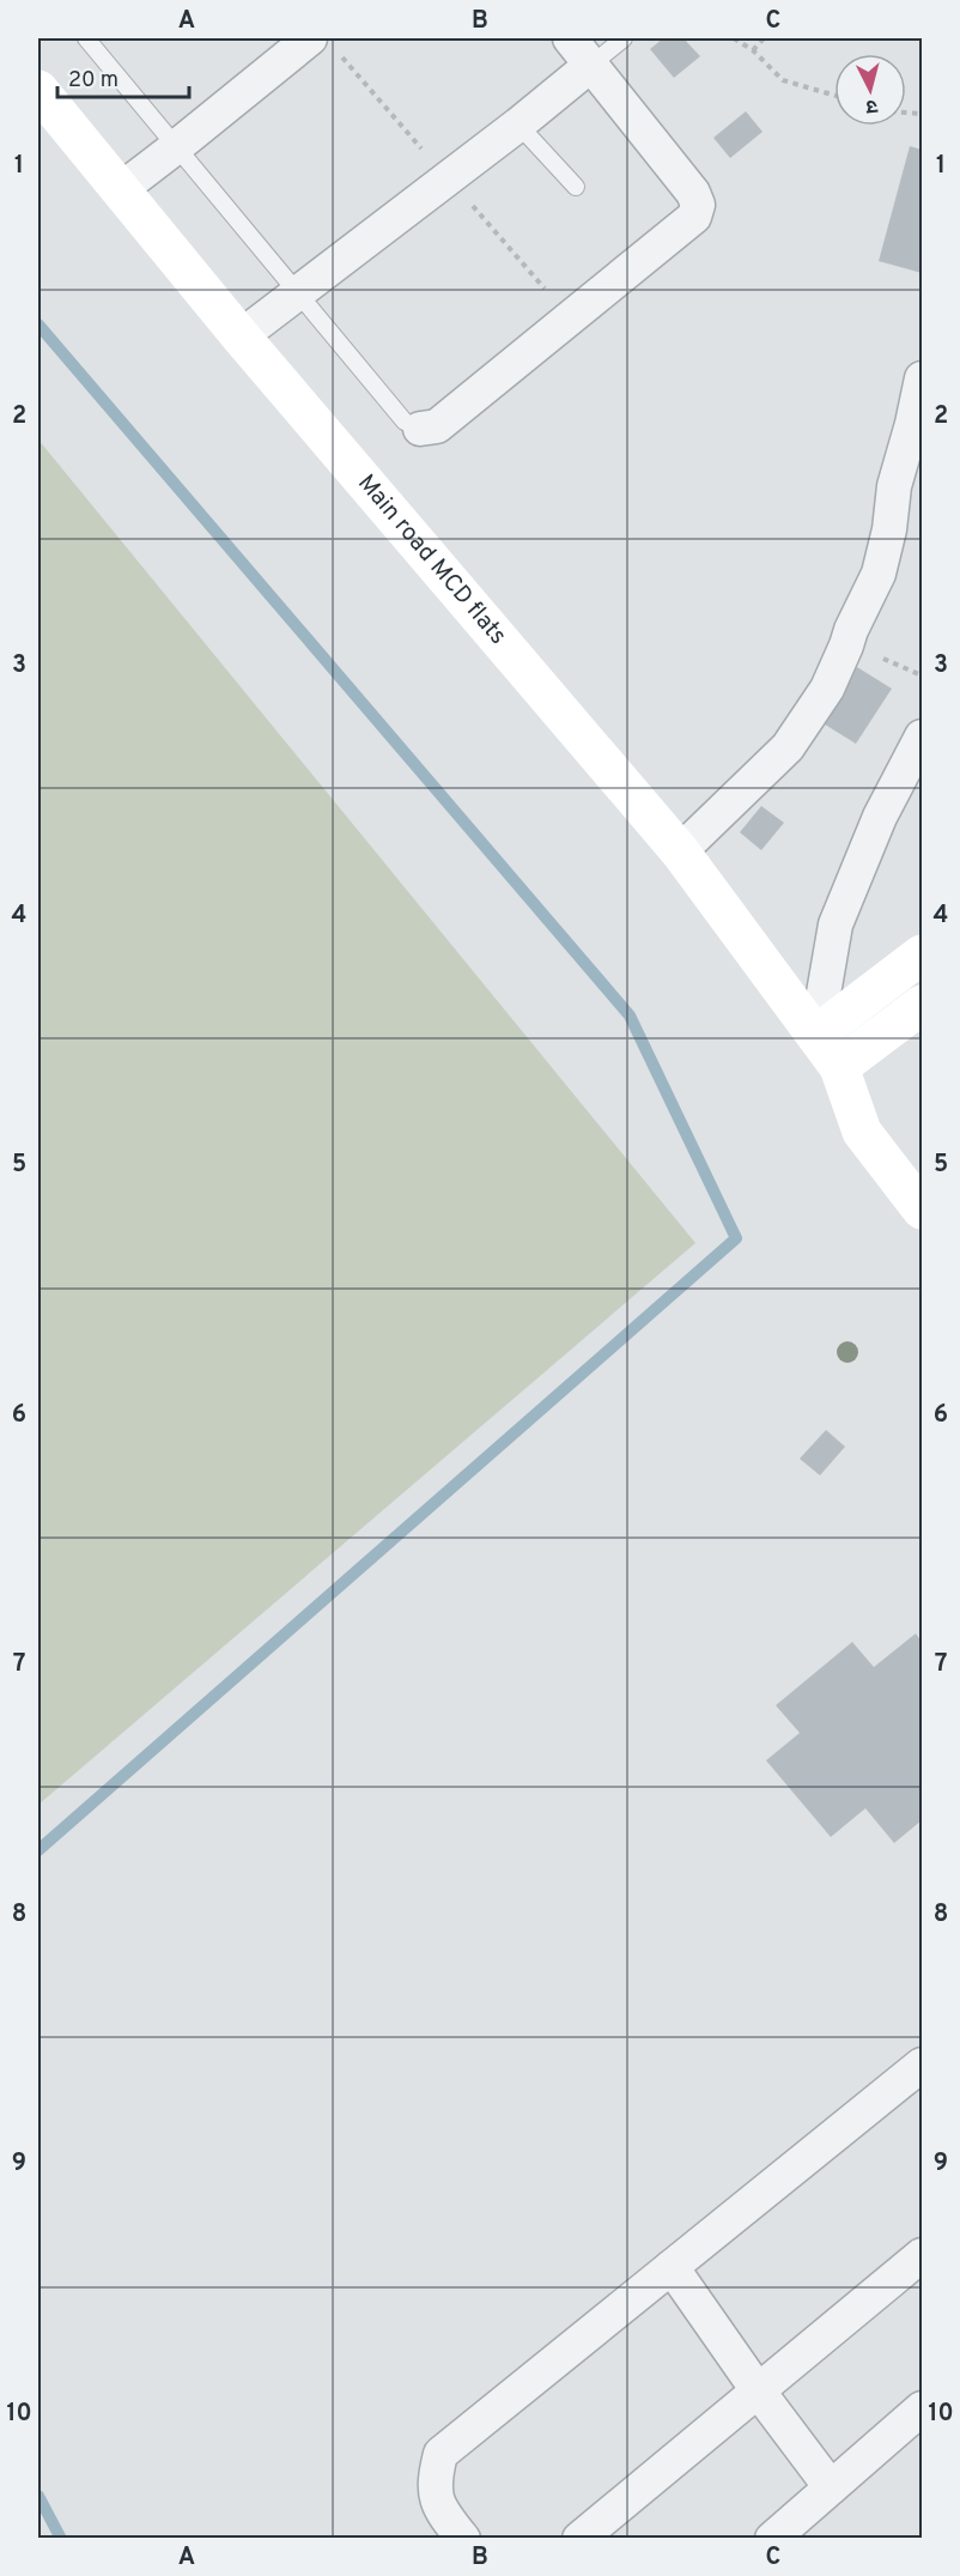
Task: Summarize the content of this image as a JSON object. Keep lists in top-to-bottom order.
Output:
{
  "streets": {
    "street": ["Main road MCD flats"]
  },
  "scale_bar": "20 m",
  "north": "bottom",
  "grid": {
    "columns": ["A", "B", "C"],
    "rows": [
      "1",
      "2",
      "3",
      "4",
      "5",
      "6",
      "7",
      "8",
      "9",
      "10"
    ]
  }
}
